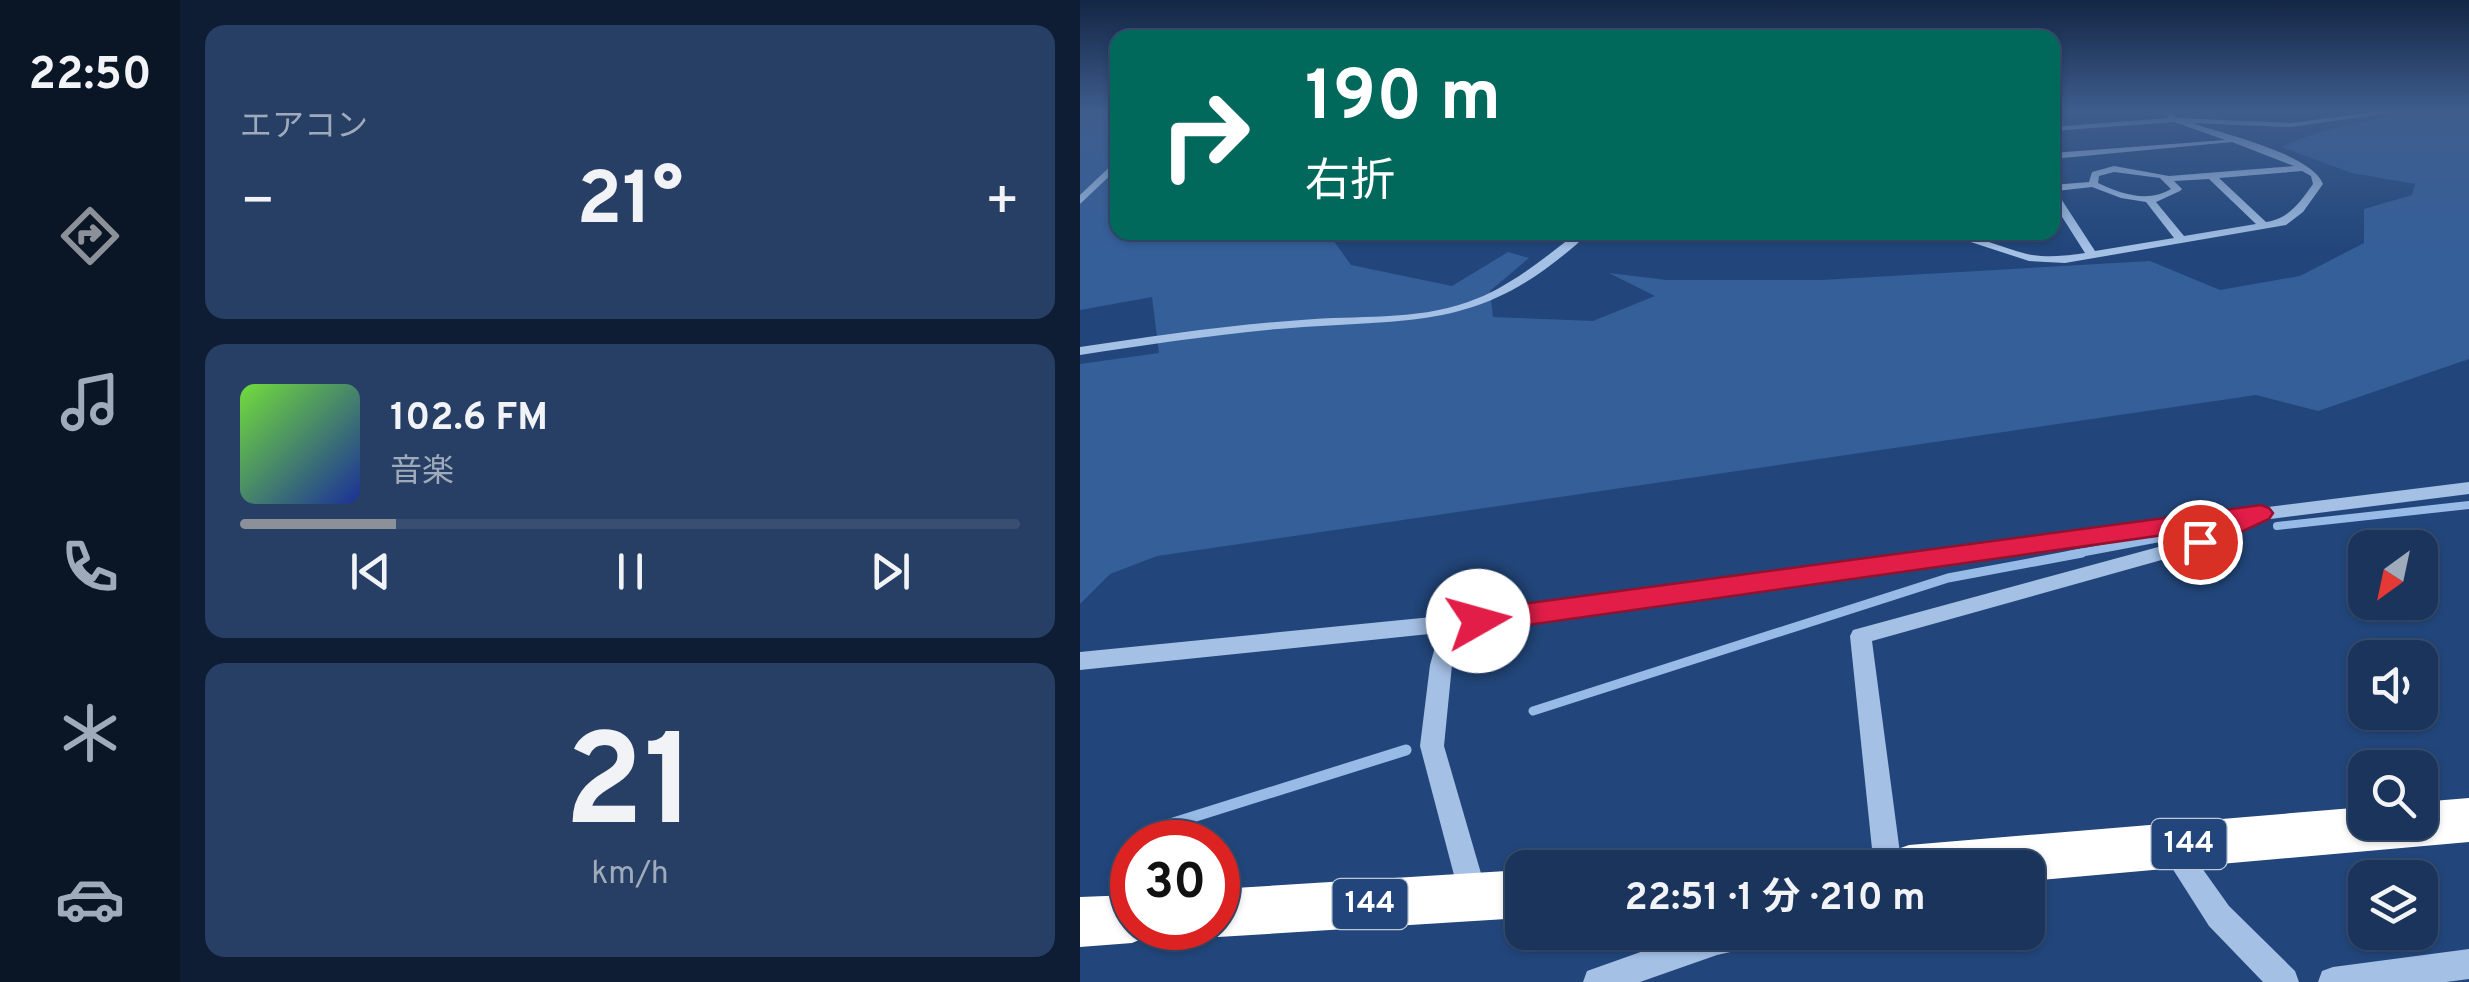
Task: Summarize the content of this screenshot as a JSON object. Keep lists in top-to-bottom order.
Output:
{
  "streets": {
    "highway": ["144"]
  },
  "north": "bottom left",
  "page": {
    "tabs": "22:50",
    "tile": [
      "エアコン",
      ["21", "km/h"]
    ],
    "turn": ["190 m", "右折"],
    "heat": ["−", "21°", "+"],
    "song": ["102.6 FM", "音楽"],
    "limit": "30",
    "trip": "22:51 · 1 分 · 210 m"
  }
}
